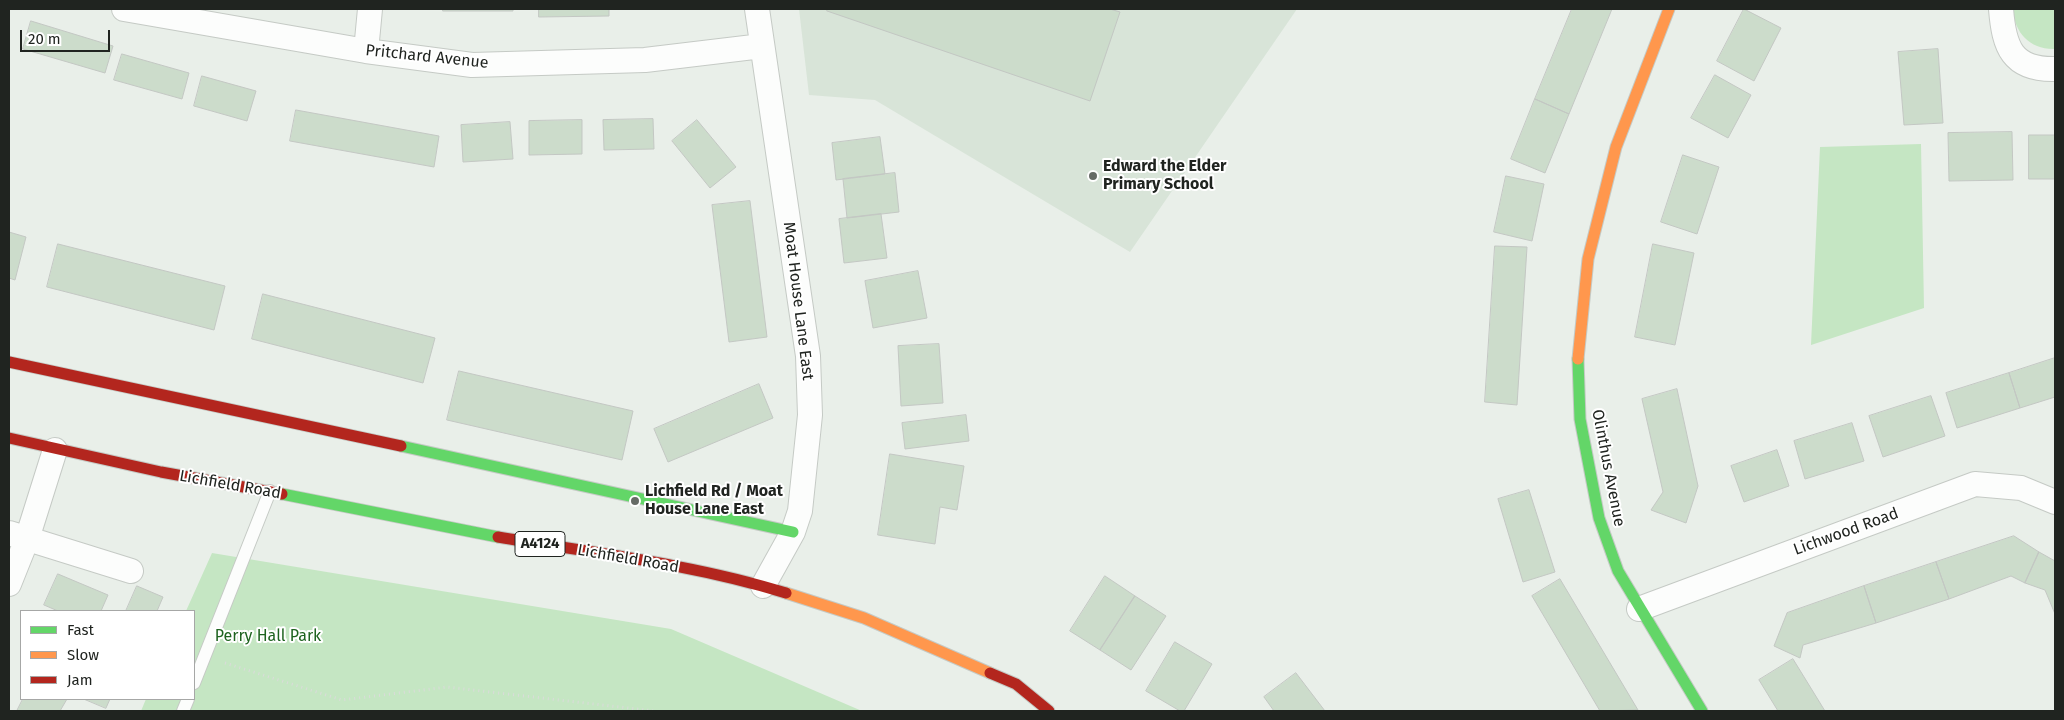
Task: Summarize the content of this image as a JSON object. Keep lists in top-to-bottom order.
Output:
{
  "streets": {
    "street": [
      "Pritchard Avenue",
      "Moat House Lane East",
      "Olinthus Avenue",
      "Lichfield Road",
      "Lichwood Road",
      "A4124"
    ]
  },
  "crossings": [
    ["Pritchard Avenue", "Moat House Lane East"],
    ["Moat House Lane East", "Lichfield Road"],
    ["Olinthus Avenue", "Lichwood Road"]
  ],
  "parks": ["Perry Hall Park"],
  "places": ["Edward the Elder Primary School", "Lichfield Rd / Moat House Lane East"],
  "legend": ["Fast", "Slow", "Jam"],
  "scale_bar": "20 m"
}
